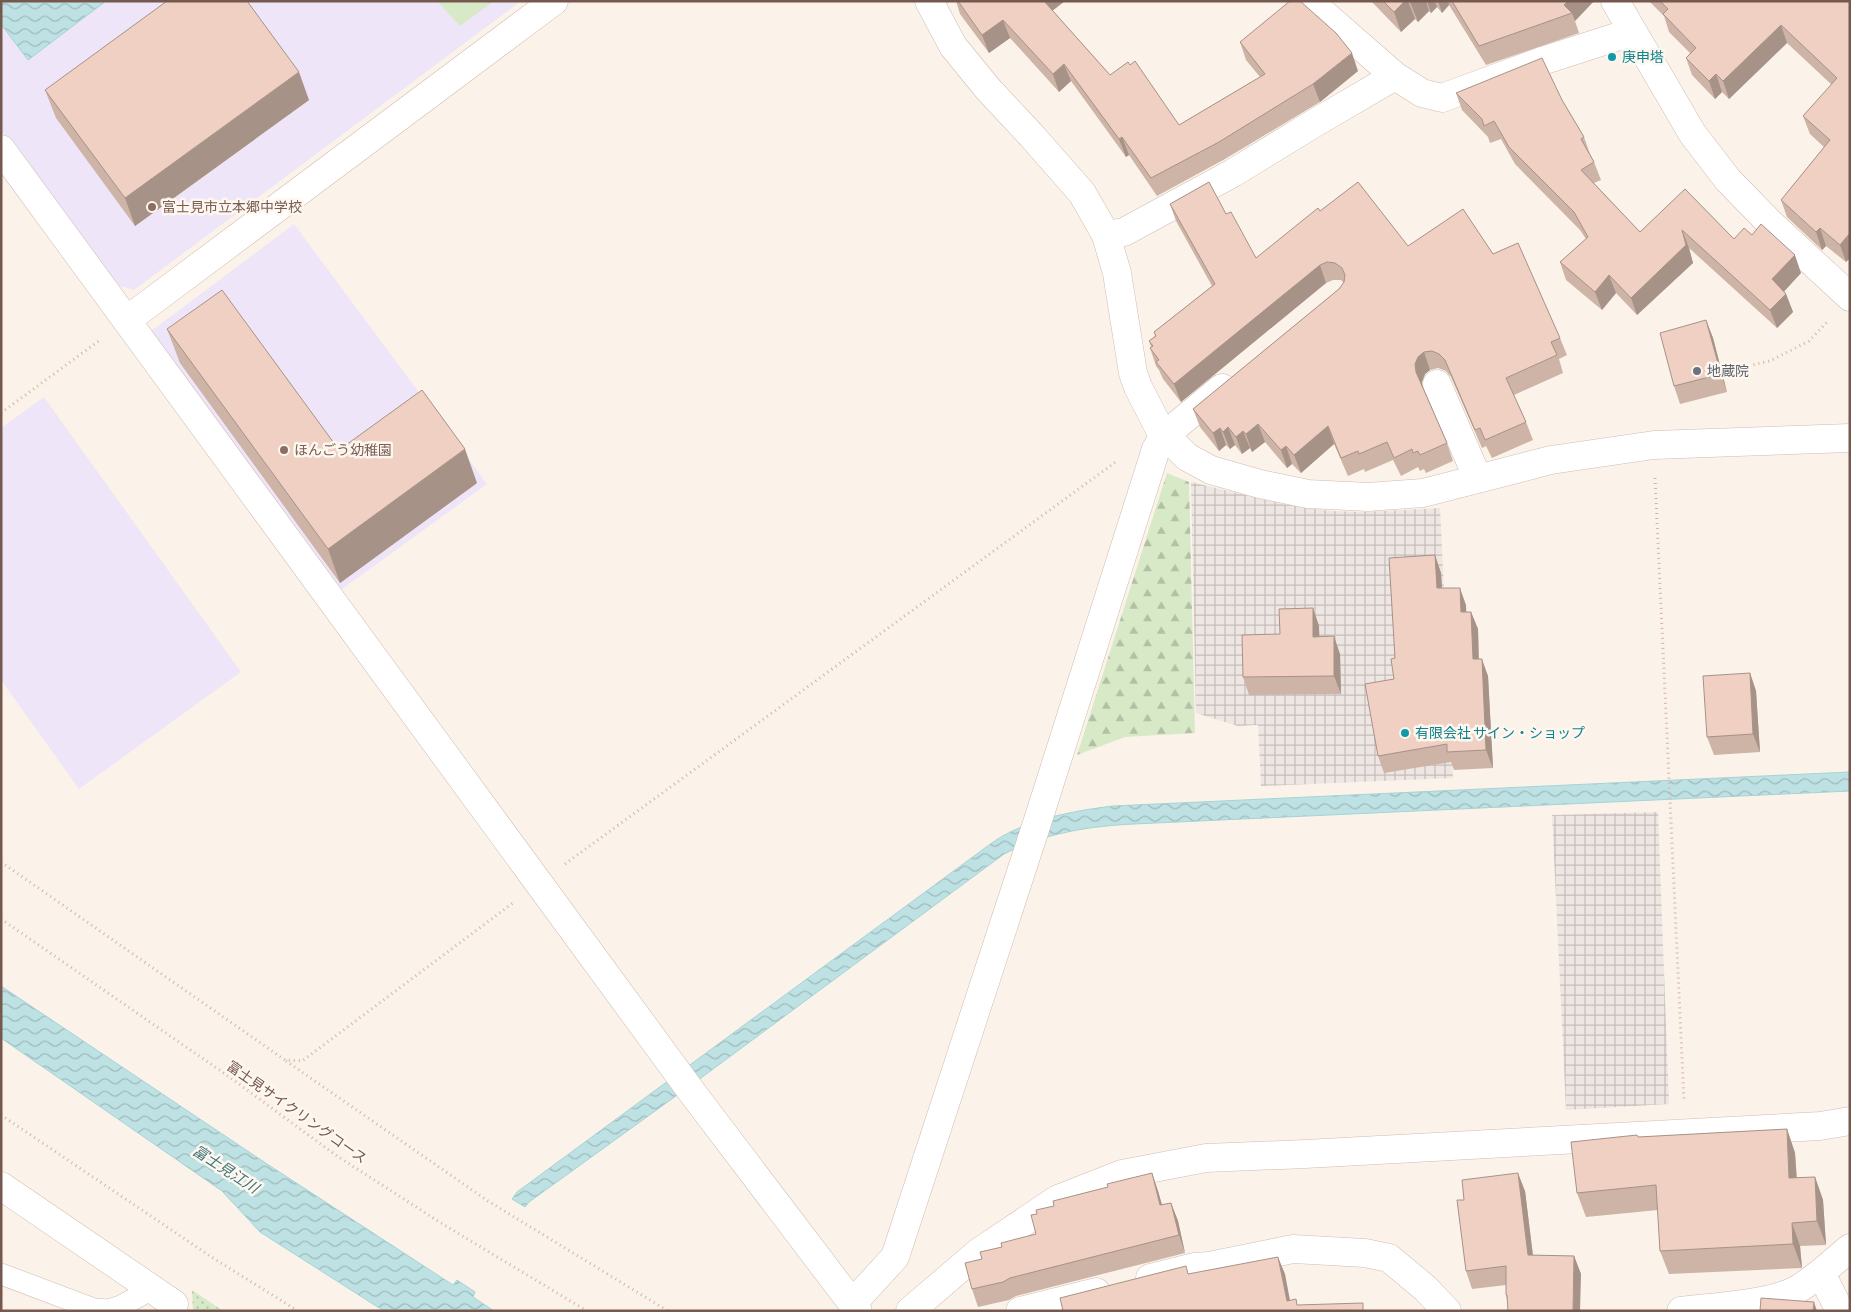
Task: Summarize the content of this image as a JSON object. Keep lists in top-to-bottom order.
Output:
{
  "streets": {
    "path": ["富士見サイクリングコース"]
  },
  "water": ["富士見江川"],
  "places": [
    "庚申塔",
    "富士見市立本郷中学校",
    "地蔵院",
    "ほんごう幼稚園",
    "有限会社 サイン・ショップ"
  ]
}
